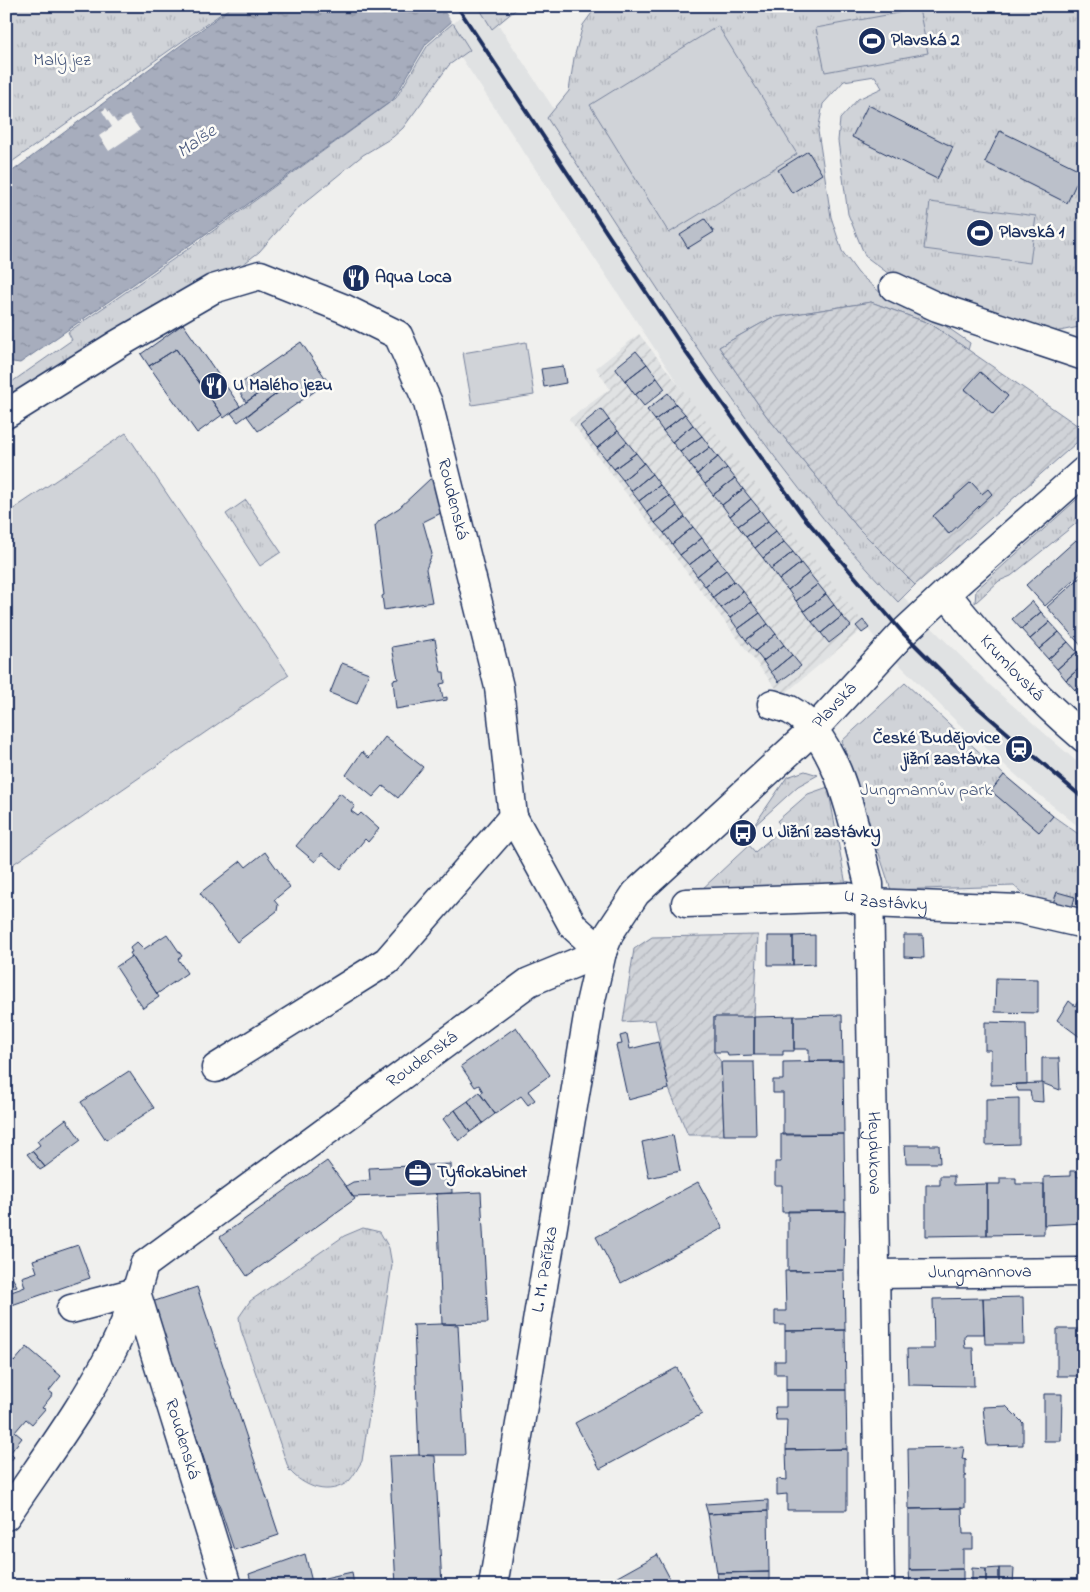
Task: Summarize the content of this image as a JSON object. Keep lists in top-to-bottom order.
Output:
{
  "streets": {
    "street": [
      "Roudenská",
      "Krumlovská",
      "Plavská",
      "U Zastávky",
      "Heydukova",
      "L. M. Pařízka",
      "Jungmannova"
    ]
  },
  "crossings": [
    ["Roudenská", "Plavská"],
    ["Roudenská", "L. M. Pařízka"],
    ["Krumlovská", "Plavská"],
    ["Plavská", "Heydukova"],
    ["Plavská", "L. M. Pařízka"],
    ["U Zastávky", "Heydukova"],
    ["Heydukova", "Jungmannova"]
  ],
  "water": ["Malše"],
  "parks": ["Malý jez", "Jungmannův park"],
  "places": {
    "sports": ["Plavská 2", "Plavská 1"],
    "restaurant": ["Aqua Loca", "U Malého jezu"],
    "station": ["České Budějovice jižní zastávka"],
    "bus stop": ["U Jižní zastávky"],
    "office": ["Tyflokabinet"]
  }
}
